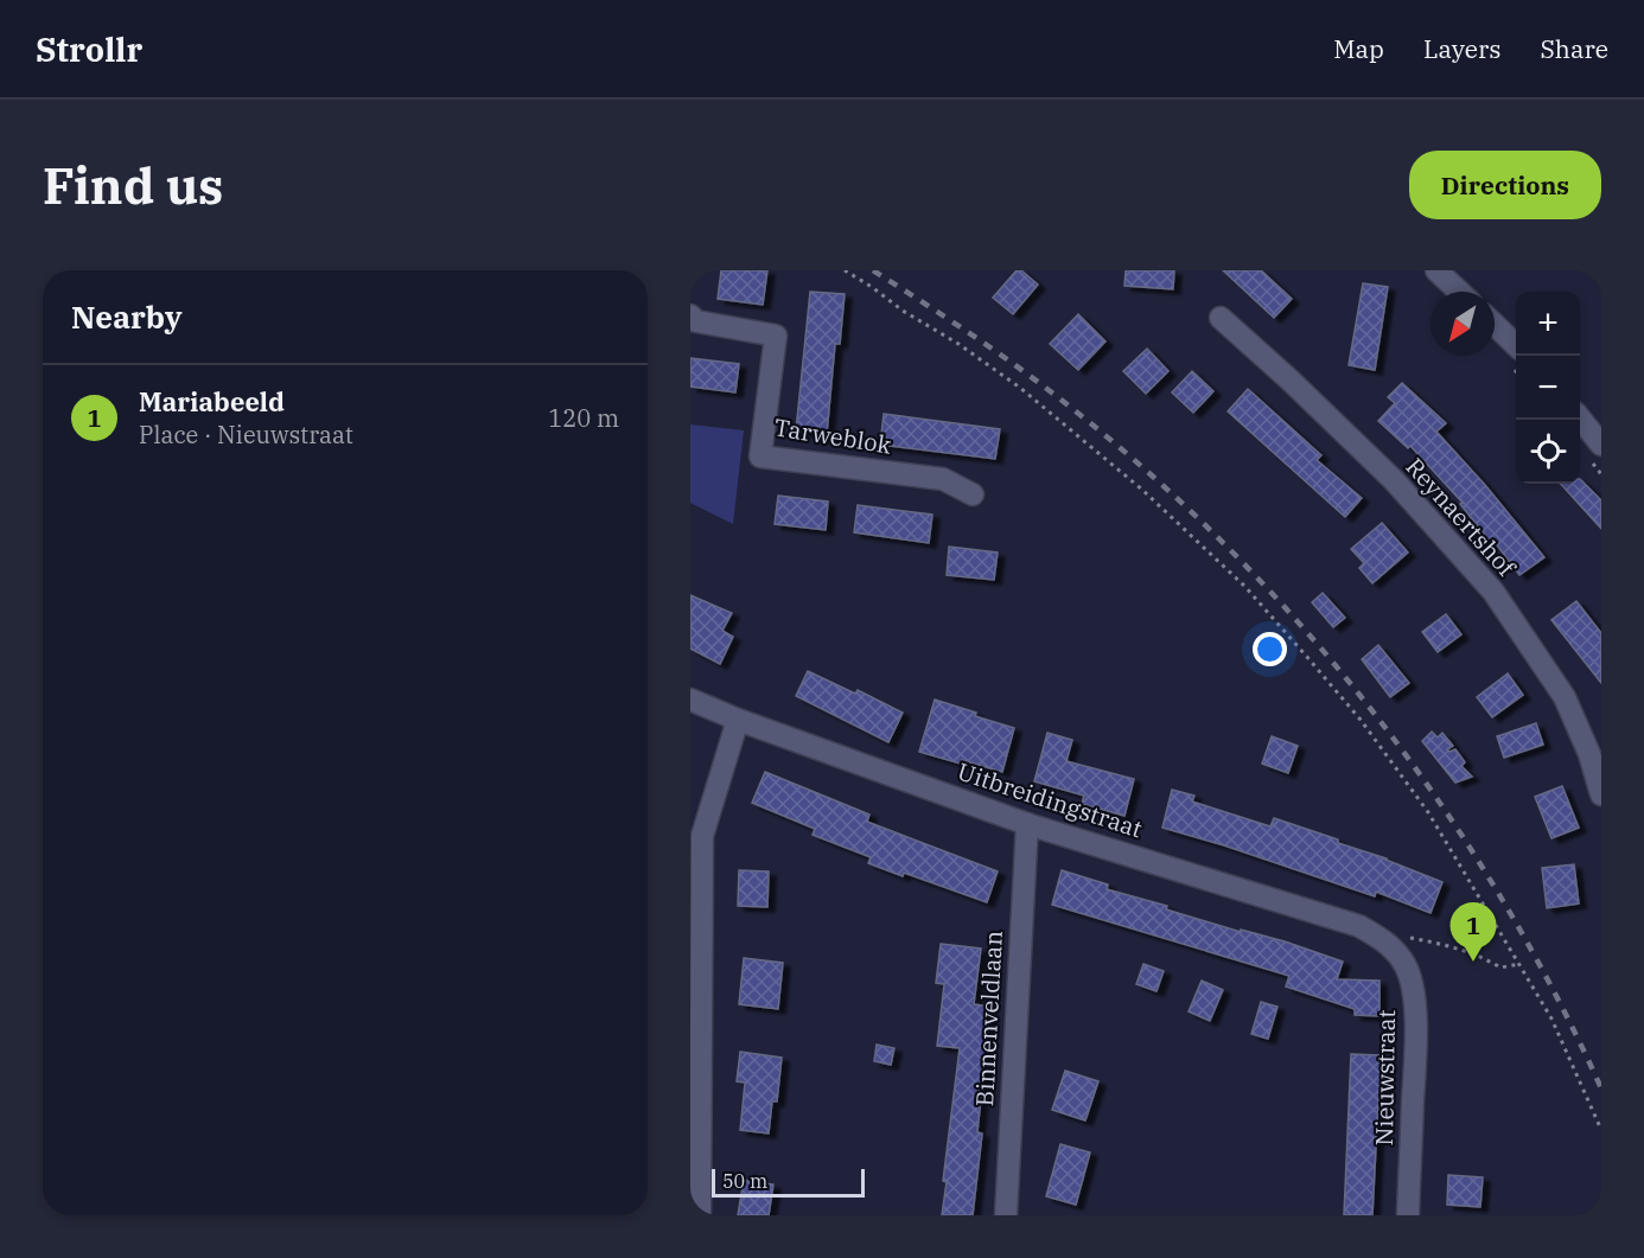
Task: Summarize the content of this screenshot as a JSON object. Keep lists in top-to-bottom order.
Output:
{
  "streets": {
    "street": [
      "Tarweblok",
      "Reynaertshof",
      "Uitbreidingstraat",
      "Binnenveldlaan",
      "Nieuwstraat"
    ]
  },
  "crossings": [
    ["Uitbreidingstraat", "Binnenveldlaan"],
    ["Uitbreidingstraat", "Nieuwstraat"]
  ],
  "scale_bar": "50 m",
  "north": "bottom left",
  "page": {
    "header": "Strollr",
    "nav": ["Map", "Layers", "Share"],
    "buttons": "Directions",
    "title": "Find us",
    "heading": "Nearby",
    "map_buttons": ["+", "−"],
    "list": [
      {
        "mark": "1",
        "name": "Mariabeeld",
        "note": "Place · Nieuwstraat",
        "value": "120 m"
      }
    ],
    "pins": "1",
    "scale": "50 m"
  }
}
